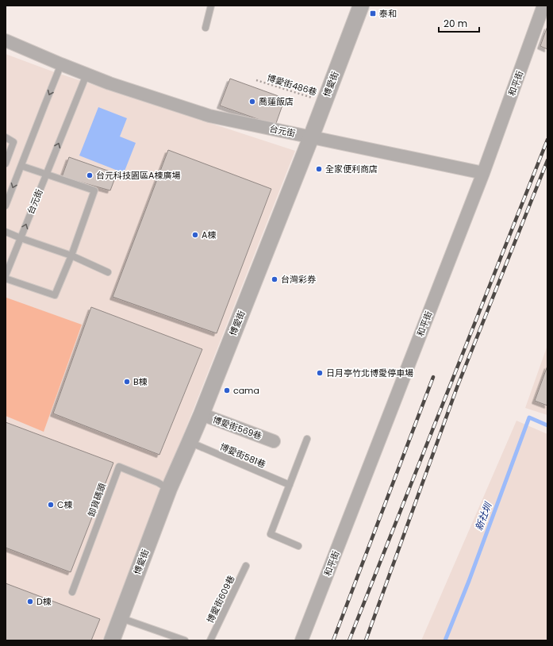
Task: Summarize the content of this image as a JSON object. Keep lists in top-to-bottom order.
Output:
{
  "streets": {
    "street": [
      "和平街",
      "博愛街",
      "台元街",
      "博愛街569巷"
    ],
    "lane": ["博愛街581巷", "卸貨碼頭", "博愛街609巷"],
    "path": ["博愛街486巷"]
  },
  "crossings": [
    ["和平街", "台元街"],
    ["博愛街", "博愛街486巷"],
    ["博愛街", "台元街"],
    ["博愛街", "博愛街569巷"],
    ["博愛街", "博愛街581巷"],
    ["博愛街", "卸貨碼頭"]
  ],
  "water": ["新社圳"],
  "places": {
    "transit": ["泰和"],
    "other": [
      "喬蓮飯店",
      "全家便利商店",
      "台元科技園區A棟廣場",
      "A棟",
      "台灣彩券",
      "日月亭竹北博愛停車場",
      "B棟",
      "cama",
      "C棟",
      "D棟"
    ]
  },
  "scale_bar": "20 m"
}
